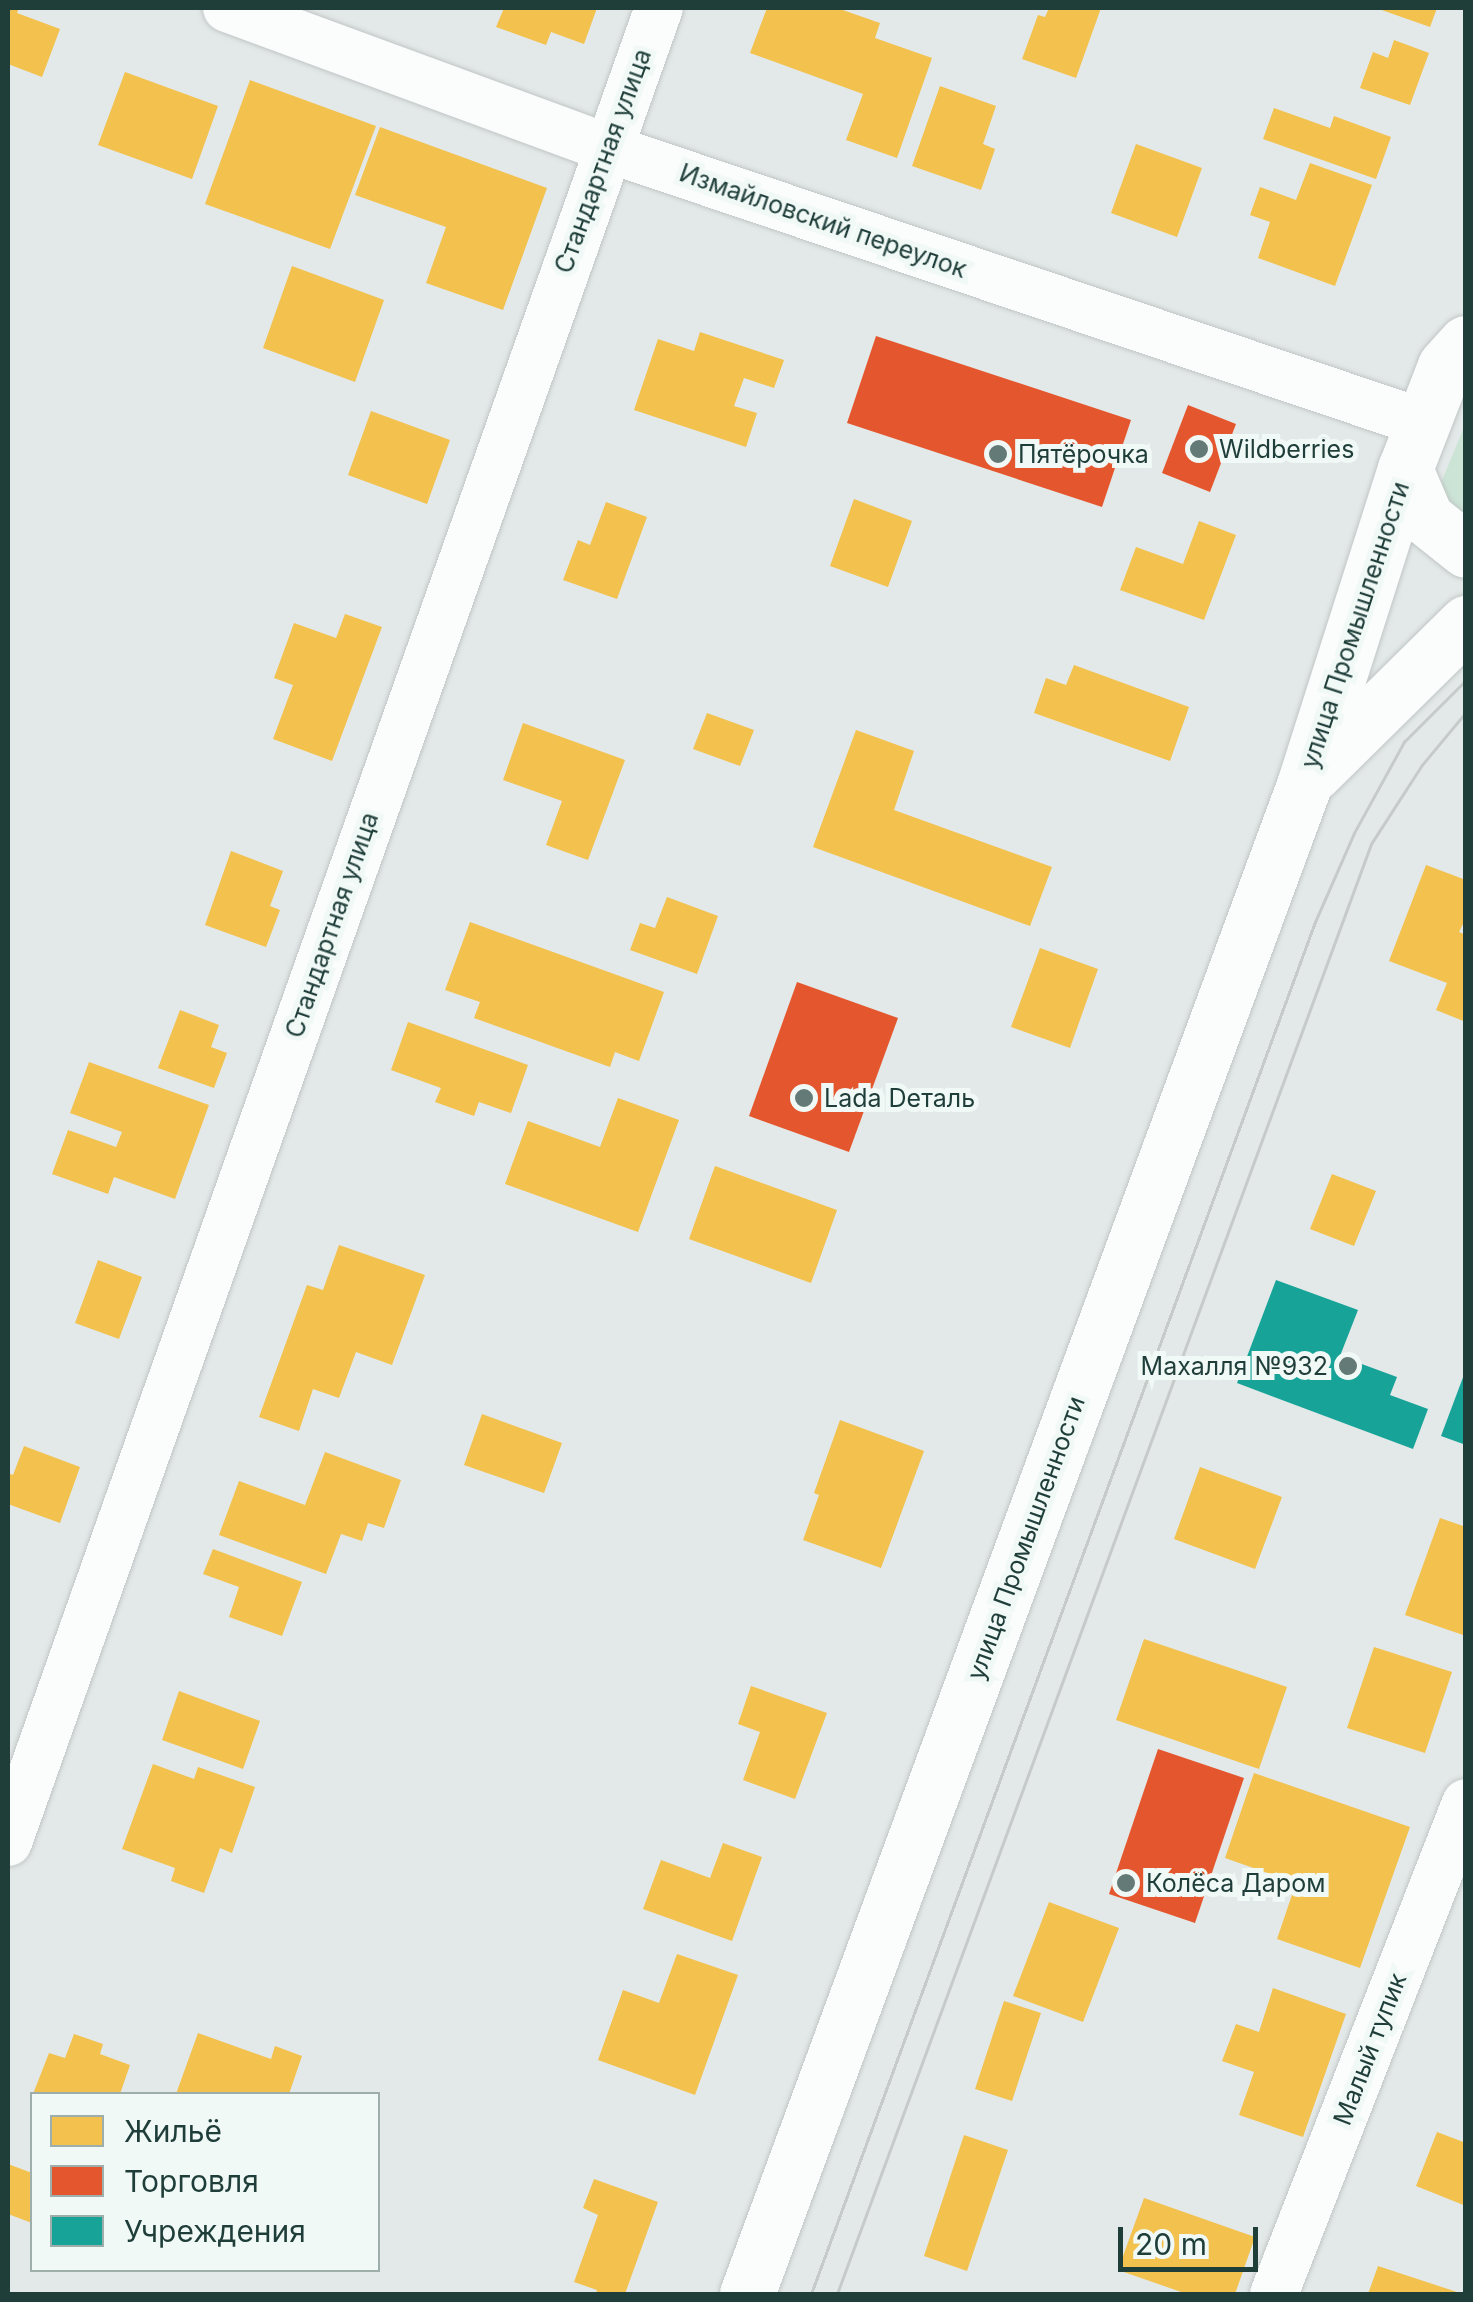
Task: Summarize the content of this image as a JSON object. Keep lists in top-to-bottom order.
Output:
{
  "streets": {
    "main road": ["улица Промышленности"],
    "street": ["Стандартная улица", "Измайловский переулок", "Малый тупик"]
  },
  "crossings": [
    ["Стандартная улица", "Измайловский переулок"],
    ["Измайловский переулок", "улица Промышленности"]
  ],
  "places": [
    "Wildberries",
    "Пятёрочка",
    "Lada Dеталь",
    "Махалля №932",
    "Колёса Даром"
  ],
  "legend": ["Жильё", "Торговля", "Учреждения"],
  "scale_bar": "20 m"
}
